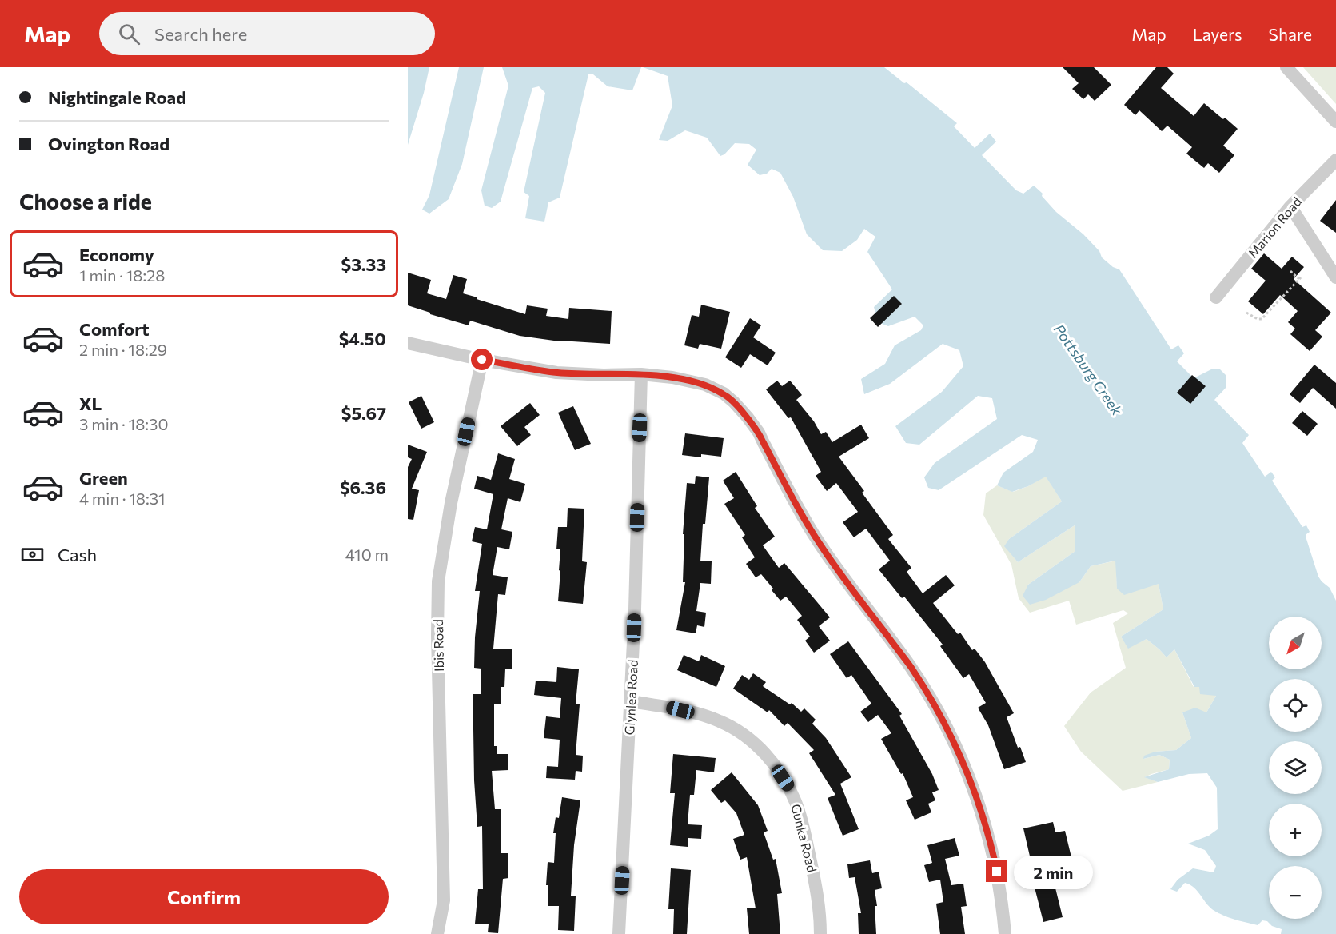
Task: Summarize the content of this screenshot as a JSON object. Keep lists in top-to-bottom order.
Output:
{
  "streets": {
    "street": [
      "Marion Road",
      "Ibis Road",
      "Glynlea Road",
      "Gunka Road"
    ]
  },
  "crossings": [
    ["Glynlea Road", "Gunka Road"]
  ],
  "water": ["Pottsburg Creek"],
  "north": "bottom left",
  "page": {
    "header": "Map",
    "search": "Search here",
    "nav": ["Map", "Layers", "Share"],
    "banner": ["Nightingale Road", "Ovington Road"],
    "heading": "Choose a ride",
    "list": [
      {
        "name": "Economy",
        "note": "1 min · 18:28",
        "value": "$3.33"
      },
      {
        "name": "Comfort",
        "note": "2 min · 18:29",
        "value": "$4.50"
      },
      {
        "name": "XL",
        "note": "3 min · 18:30",
        "value": "$5.67"
      },
      {
        "name": "Green",
        "note": "4 min · 18:31",
        "value": "$6.36"
      }
    ],
    "pay": ["Cash", "410 m"],
    "map_buttons": ["+", "−"],
    "bubble": "2 min",
    "buttons": "Confirm"
  }
}
